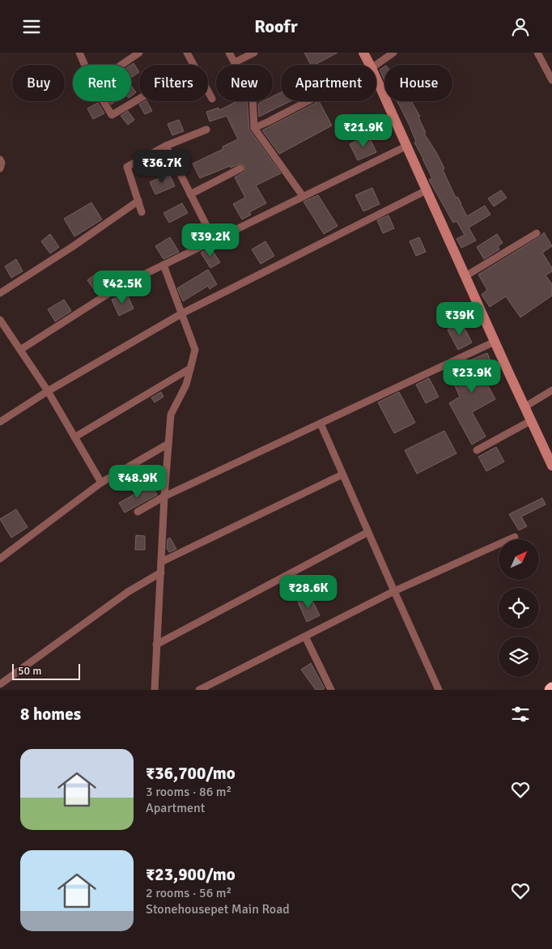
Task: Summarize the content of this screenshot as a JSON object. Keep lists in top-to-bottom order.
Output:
{
  "scale_bar": "50 m",
  "north": "top right",
  "page": {
    "header": "Roofr",
    "chip": [
      "Buy",
      "Rent",
      "Filters",
      "New",
      "Apartment",
      "House"
    ],
    "price": [
      "₹21.9K",
      "₹36.7K",
      "₹39.2K",
      "₹42.5K",
      "₹39K",
      "₹23.9K",
      "₹48.9K",
      "₹28.6K"
    ],
    "scale": "50 m",
    "heading": "8 homes",
    "list": [
      {
        "name": "₹36,700/mo",
        "note": "3 rooms · 86 m² · Apartment"
      },
      {
        "name": "₹23,900/mo",
        "note": "2 rooms · 56 m² · Stonehousepet Main Road"
      }
    ]
  }
}
